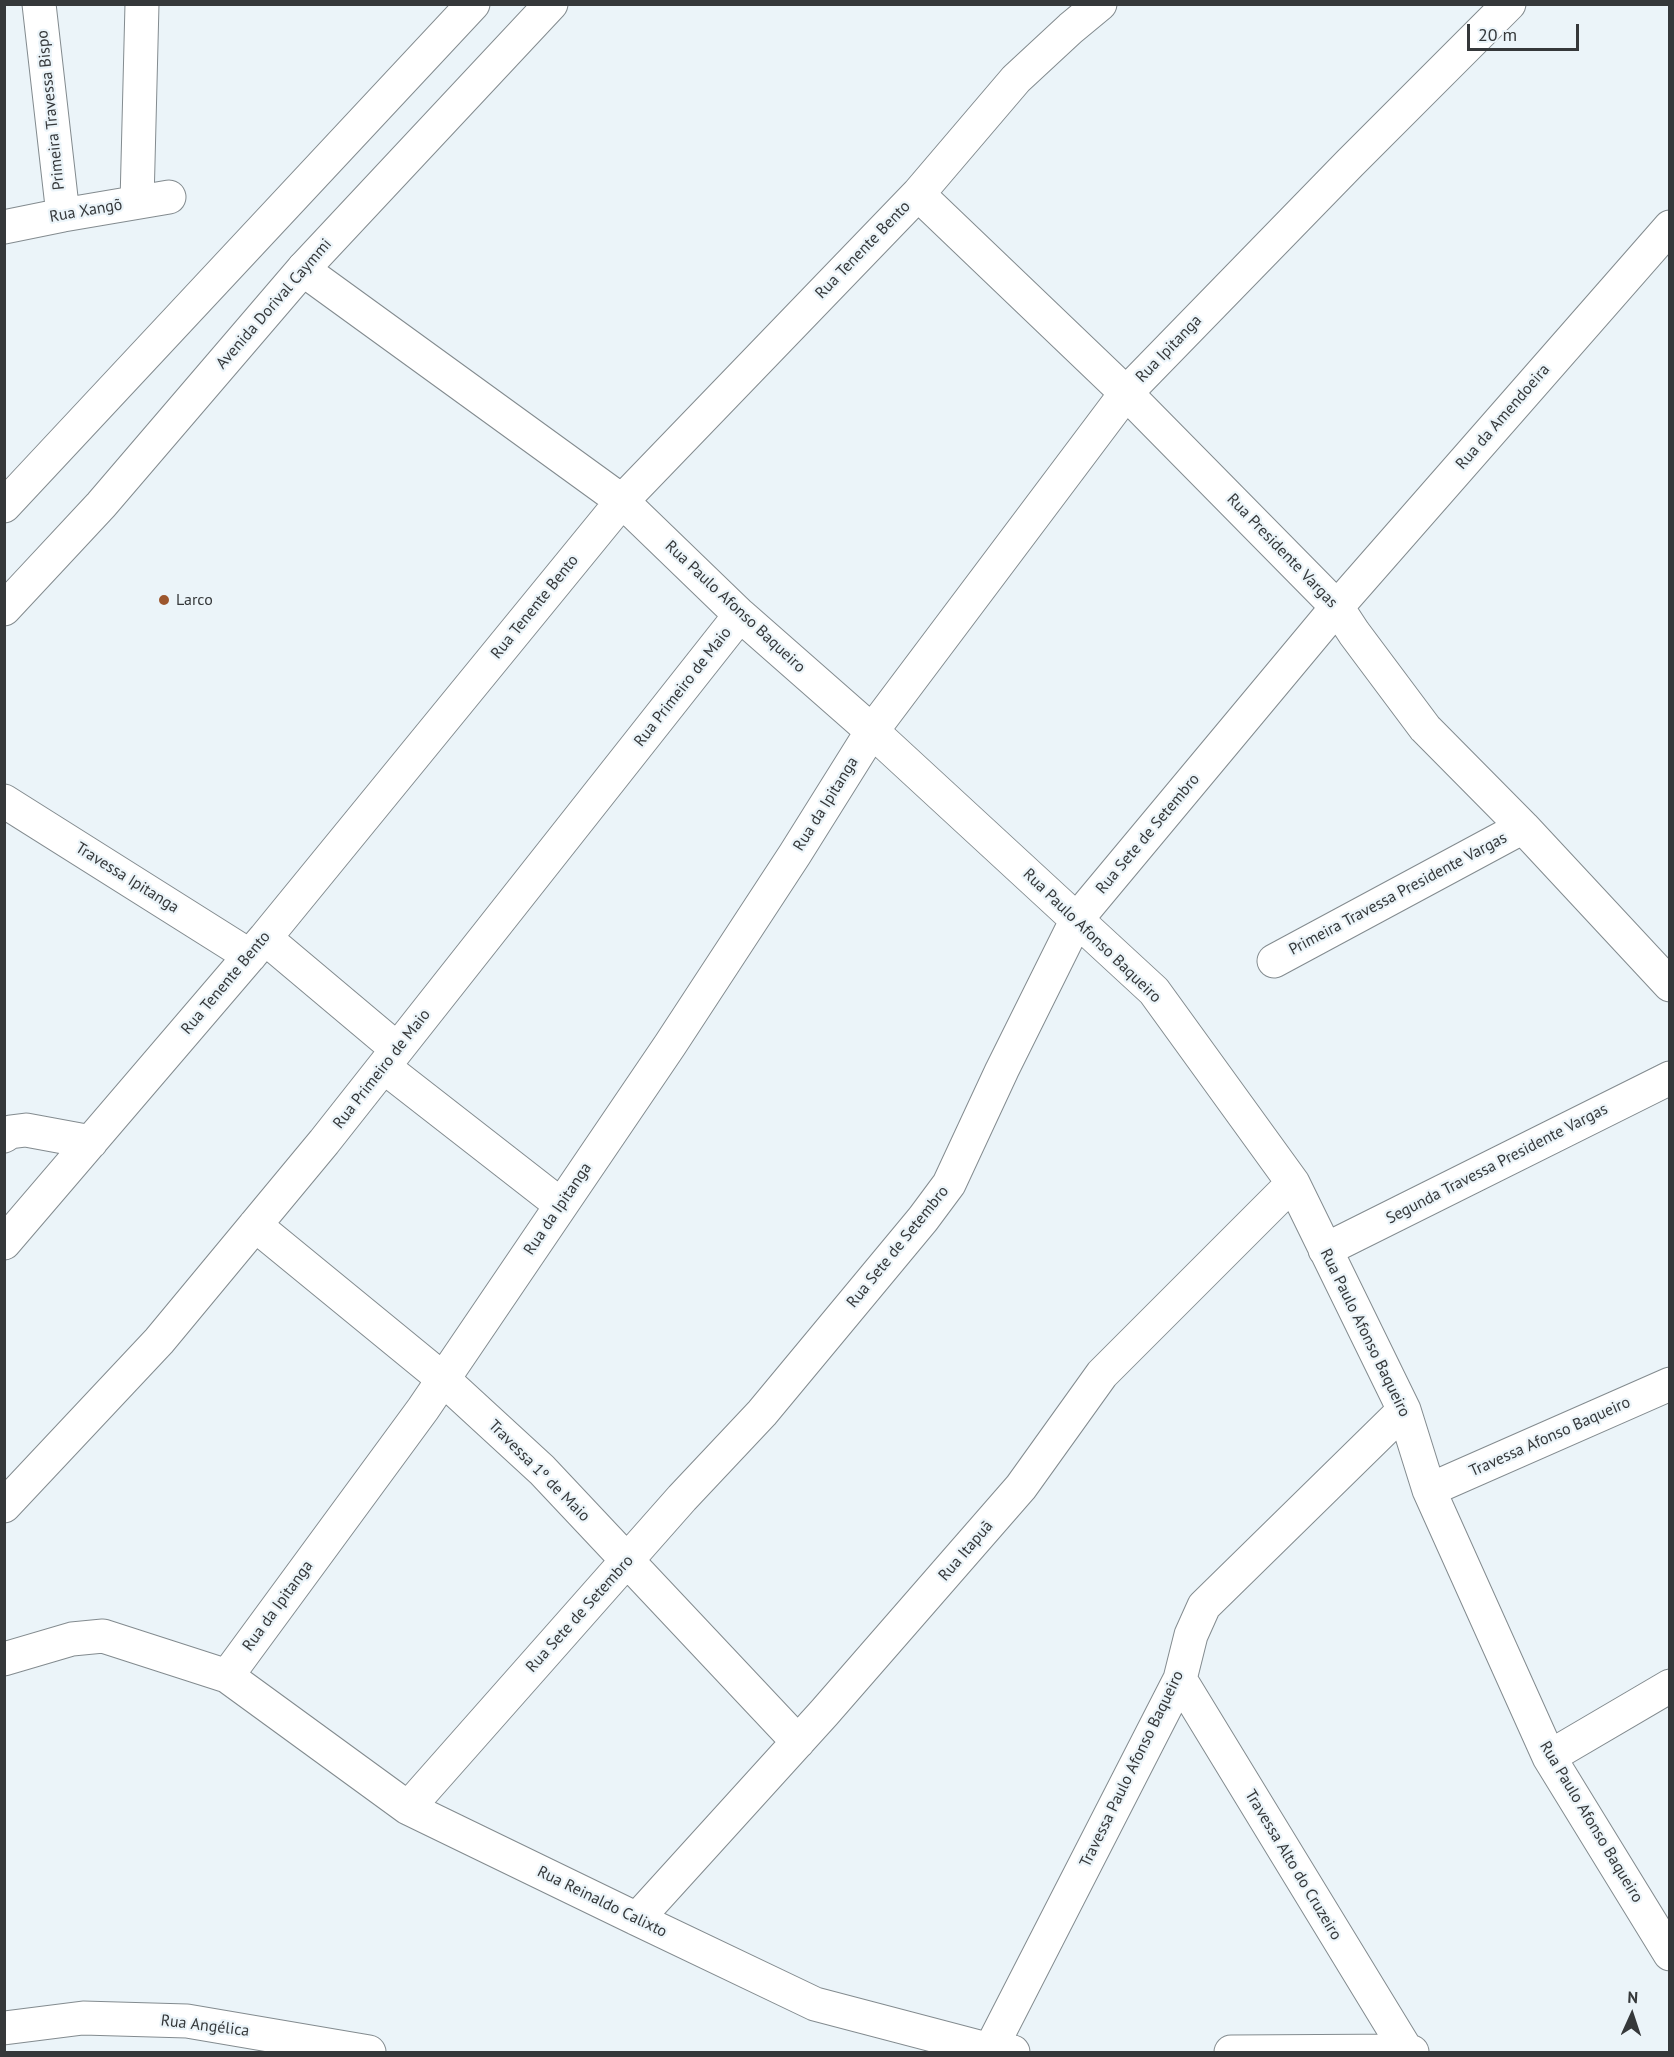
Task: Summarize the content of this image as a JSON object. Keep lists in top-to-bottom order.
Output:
{
  "streets": {
    "street": [
      "Primeira Travessa Bispo",
      "Rua Xangõ",
      "Rua Tenente Bento",
      "Avenida Dorival Caymmi",
      "Rua Ipitanga",
      "Rua da Amendoeira",
      "Rua Presidente Vargas",
      "Rua Paulo Afonso Baqueiro",
      "Rua Primeiro de Maio",
      "Rua da Ipitanga",
      "Rua Sete de Setembro",
      "Travessa Ipitanga",
      "Primeira Travessa Presidente Vargas",
      "Segunda Travessa Presidente Vargas",
      "Travessa Afonso Baqueiro",
      "Travessa 1º de Maio",
      "Rua Itapuã",
      "Travessa Paulo Afonso Baqueiro",
      "Travessa Alto do Cruzeiro",
      "Rua Reinaldo Calixto",
      "Rua Angélica"
    ]
  },
  "crossings": [
    ["Primeira Travessa Bispo", "Rua Xangõ"],
    ["Rua Tenente Bento", "Rua Presidente Vargas"],
    ["Rua Tenente Bento", "Rua Paulo Afonso Baqueiro"],
    ["Rua Tenente Bento", "Travessa Ipitanga"],
    ["Avenida Dorival Caymmi", "Rua Paulo Afonso Baqueiro"],
    ["Rua Ipitanga", "Rua Presidente Vargas"],
    ["Rua Ipitanga", "Rua Paulo Afonso Baqueiro"],
    ["Rua Ipitanga", "Rua da Ipitanga"],
    ["Rua da Amendoeira", "Rua Presidente Vargas"],
    ["Rua da Amendoeira", "Rua Sete de Setembro"],
    ["Rua Presidente Vargas", "Rua Sete de Setembro"],
    ["Rua Presidente Vargas", "Primeira Travessa Presidente Vargas"],
    ["Rua Paulo Afonso Baqueiro", "Rua Primeiro de Maio"],
    ["Rua Paulo Afonso Baqueiro", "Rua da Ipitanga"],
    ["Rua Paulo Afonso Baqueiro", "Rua Sete de Setembro"],
    ["Rua Paulo Afonso Baqueiro", "Segunda Travessa Presidente Vargas"],
    ["Rua Paulo Afonso Baqueiro", "Travessa Afonso Baqueiro"],
    ["Rua Paulo Afonso Baqueiro", "Rua Itapuã"],
    ["Rua Paulo Afonso Baqueiro", "Travessa Paulo Afonso Baqueiro"],
    ["Rua Primeiro de Maio", "Travessa Ipitanga"],
    ["Rua Primeiro de Maio", "Travessa 1º de Maio"],
    ["Rua da Ipitanga", "Travessa Ipitanga"],
    ["Rua da Ipitanga", "Travessa 1º de Maio"],
    ["Rua da Ipitanga", "Rua Reinaldo Calixto"],
    ["Rua Sete de Setembro", "Travessa 1º de Maio"],
    ["Rua Sete de Setembro", "Rua Reinaldo Calixto"],
    ["Travessa 1º de Maio", "Rua Itapuã"],
    ["Rua Itapuã", "Rua Reinaldo Calixto"],
    ["Travessa Paulo Afonso Baqueiro", "Travessa Alto do Cruzeiro"],
    ["Travessa Paulo Afonso Baqueiro", "Rua Reinaldo Calixto"]
  ],
  "places": ["Larco"],
  "scale_bar": "20 m",
  "north": "top"
}
